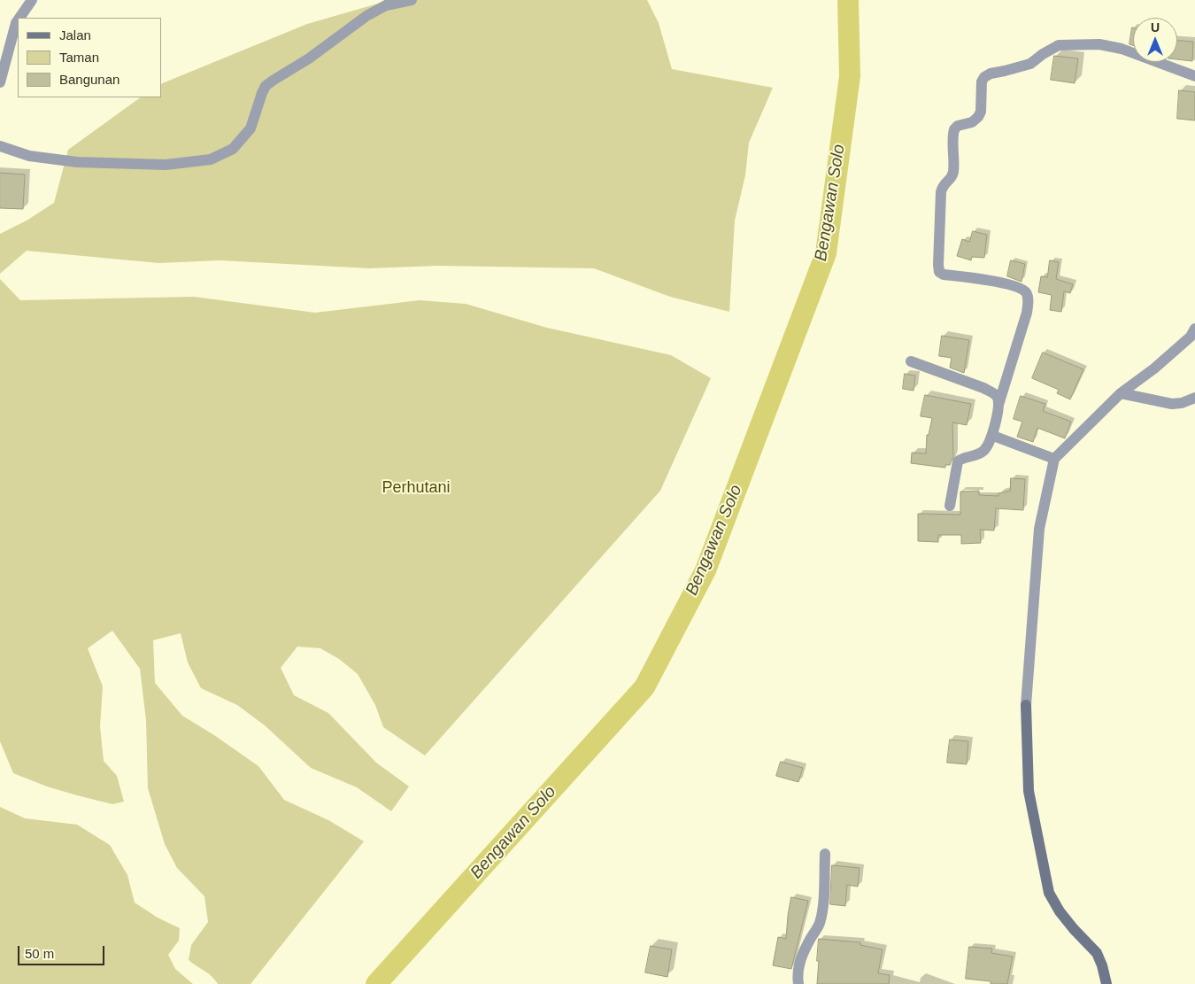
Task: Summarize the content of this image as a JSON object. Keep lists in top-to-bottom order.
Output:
{
  "water": ["Bengawan Solo"],
  "parks": ["Perhutani"],
  "legend": ["Jalan", "Taman", "Bangunan"],
  "scale_bar": "50 m",
  "north": "top"
}
